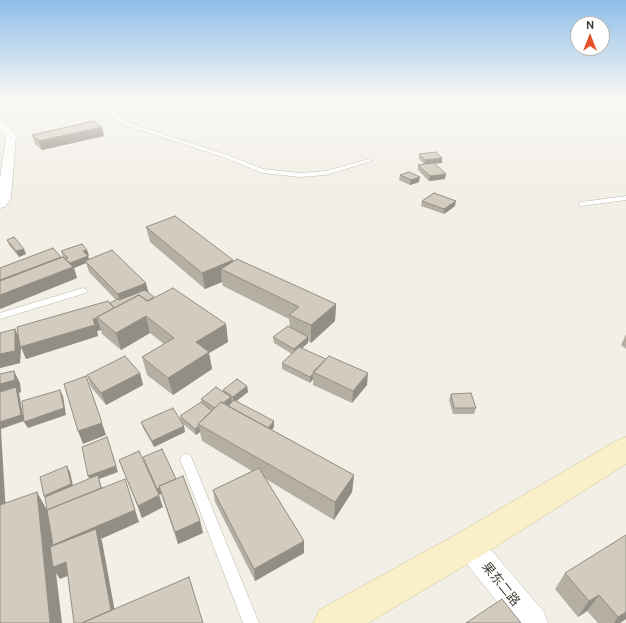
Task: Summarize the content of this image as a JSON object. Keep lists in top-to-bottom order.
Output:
{
  "streets": {
    "street": ["果东二路"]
  },
  "north": "top"
}
